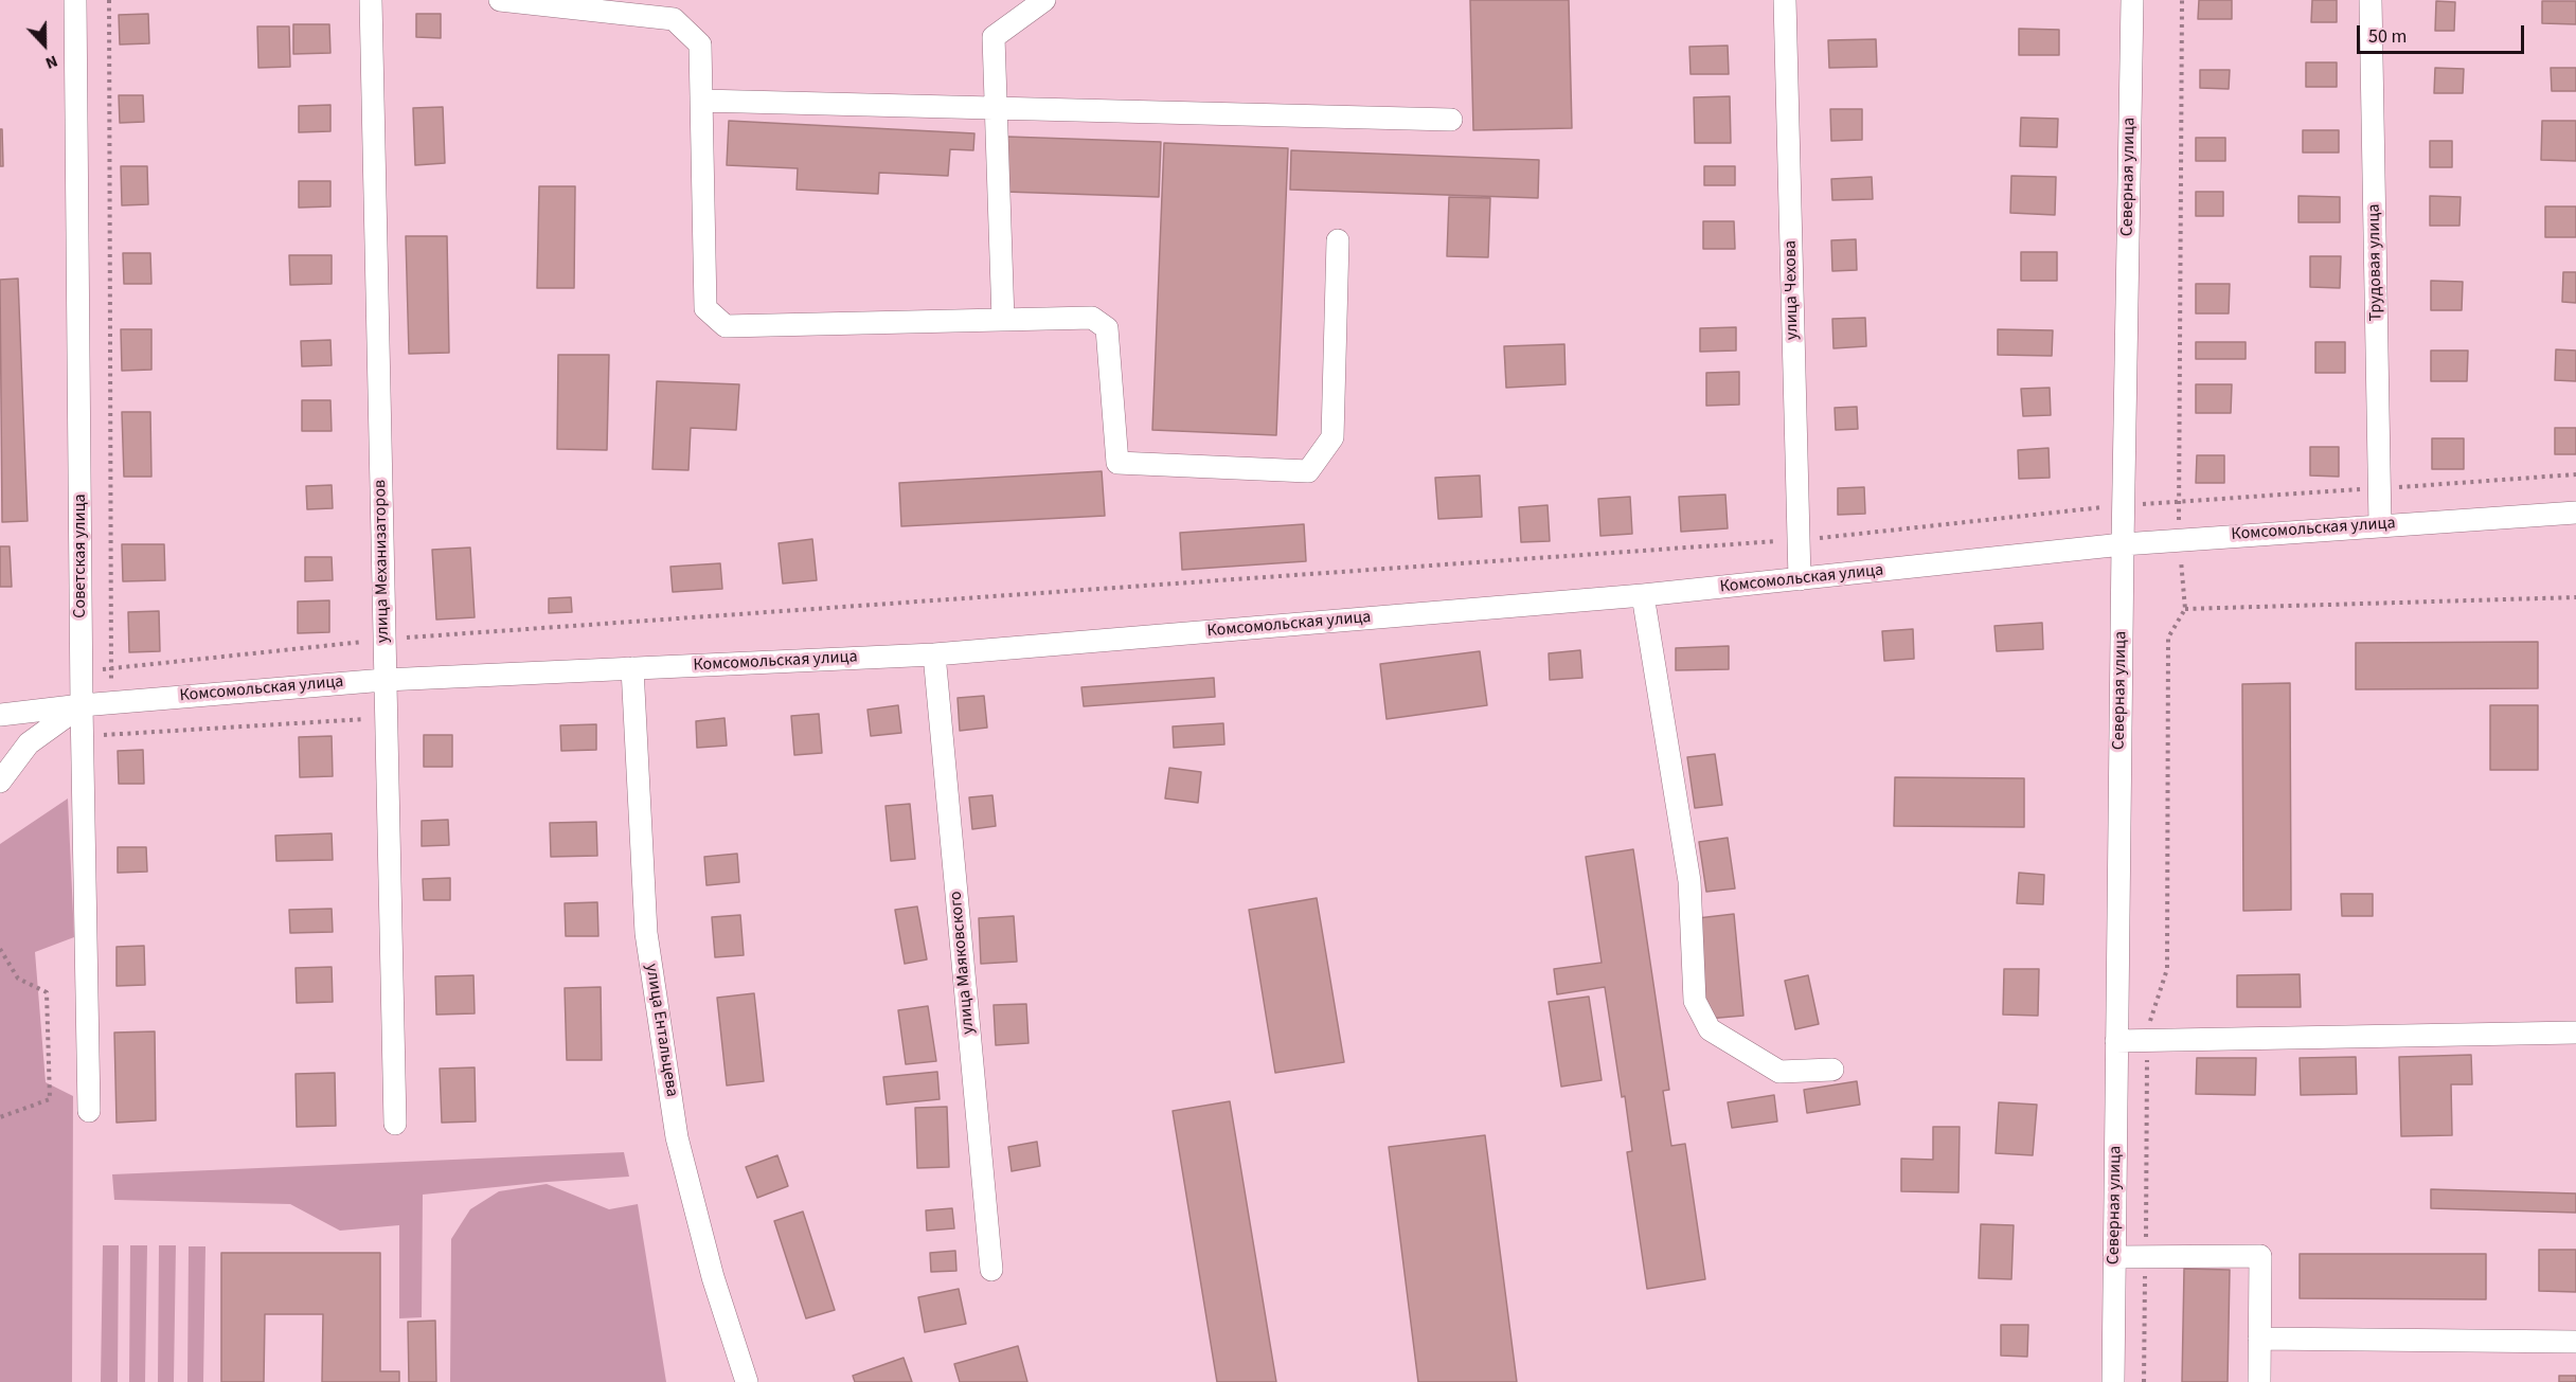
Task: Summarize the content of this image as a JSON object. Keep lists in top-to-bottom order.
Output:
{
  "streets": {
    "street": [
      "Северная улица",
      "Трудовая улица",
      "улица Чехова",
      "Комсомольская улица",
      "Советская улица",
      "улица Механизаторов",
      "улица Маяковского",
      "улица Ентальцева"
    ]
  },
  "crossings": [
    ["Северная улица", "Комсомольская улица"],
    ["Трудовая улица", "Комсомольская улица"],
    ["улица Чехова", "Комсомольская улица"],
    ["Комсомольская улица", "Советская улица"],
    ["Комсомольская улица", "улица Механизаторов"],
    ["Комсомольская улица", "улица Маяковского"],
    ["Комсомольская улица", "улица Ентальцева"]
  ],
  "scale_bar": "50 m",
  "north": "bottom"
}
